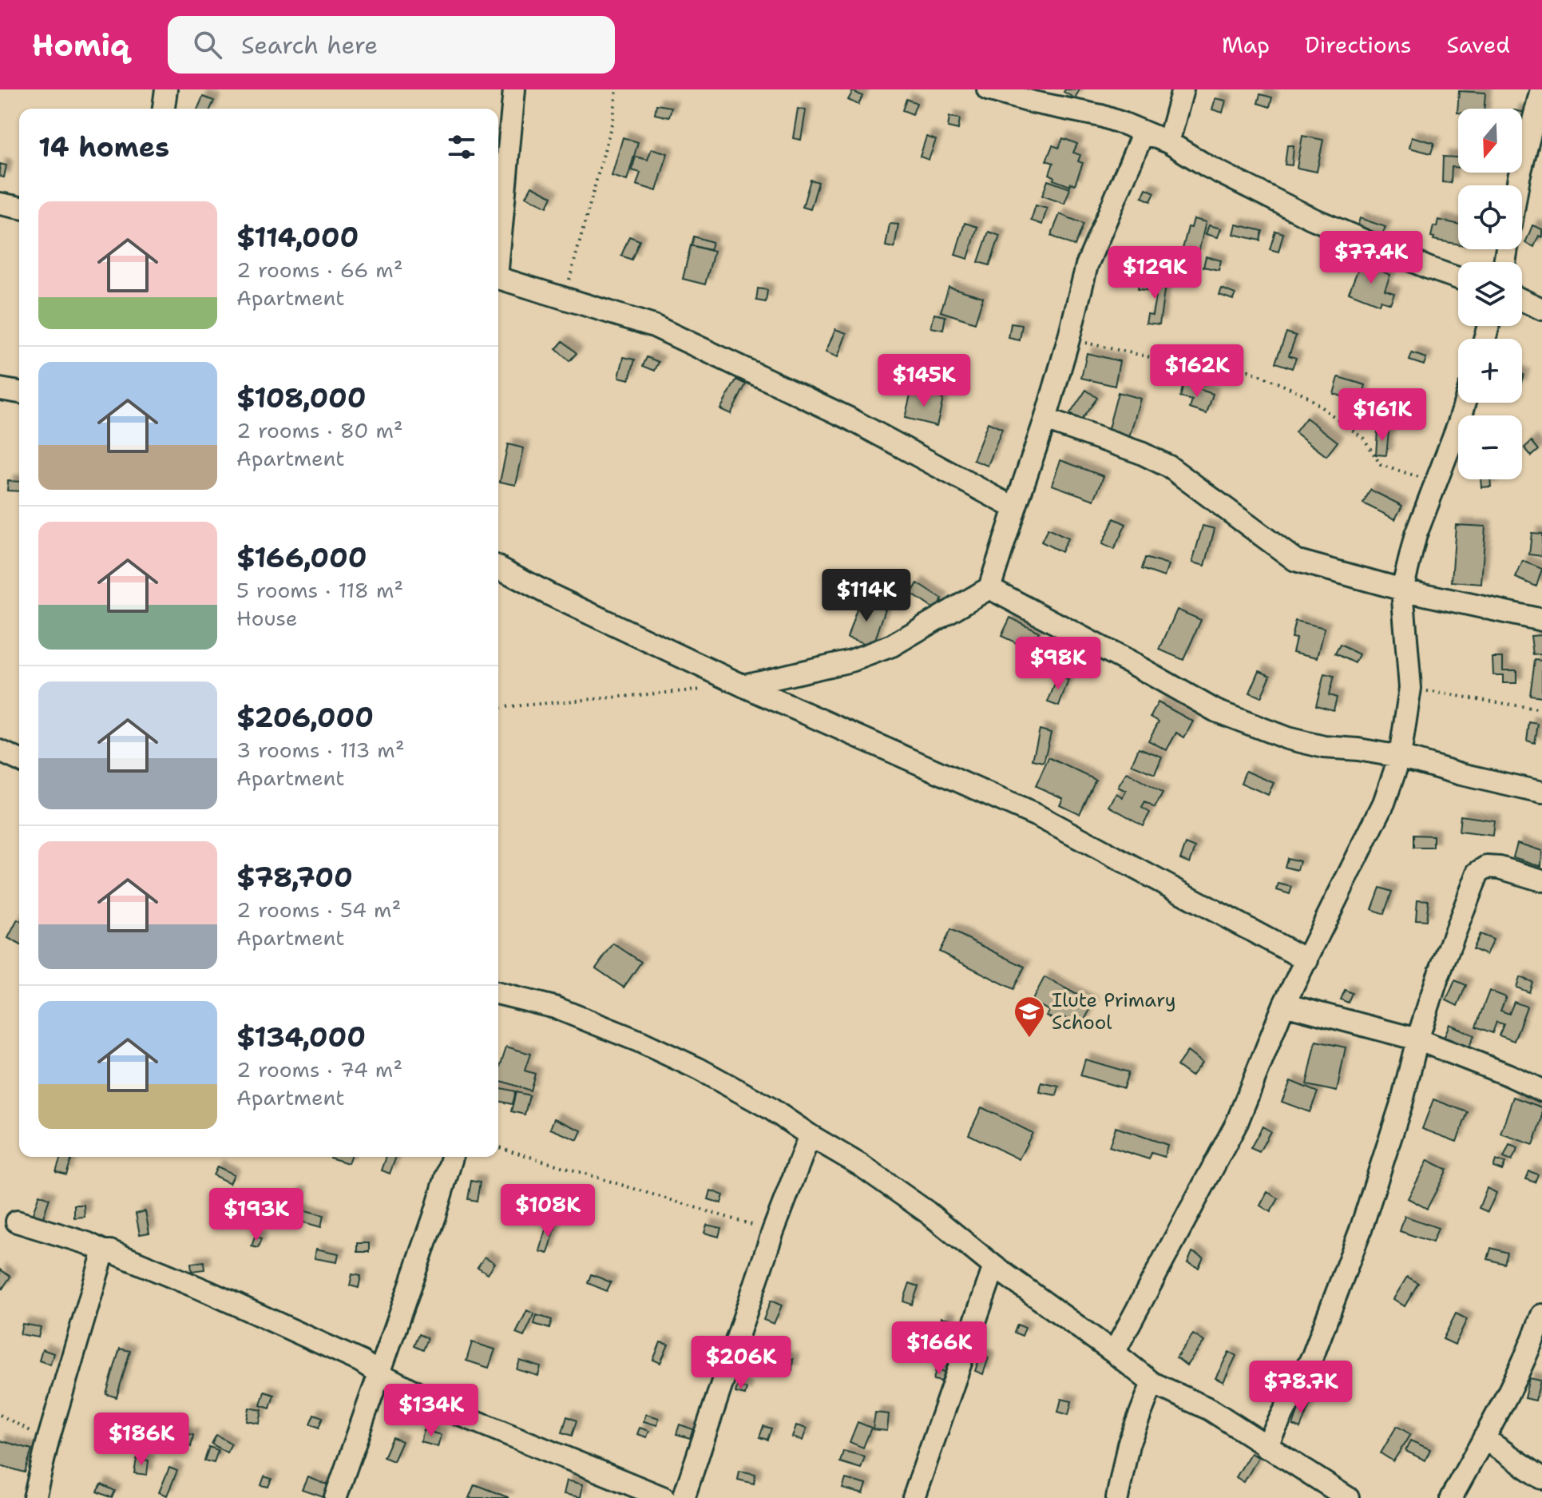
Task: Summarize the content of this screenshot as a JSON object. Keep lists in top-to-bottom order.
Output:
{
  "places": {
    "school or university": ["Ilute Primary School"]
  },
  "north": "bottom",
  "page": {
    "header": "Homiq",
    "search": "Search here",
    "nav": ["Map", "Directions", "Saved"],
    "map_buttons": ["+", "−"],
    "heading": "14 homes",
    "list": [
      {
        "name": "$114,000",
        "note": "2 rooms · 66 m² · Apartment"
      },
      {
        "name": "$108,000",
        "note": "2 rooms · 80 m² · Apartment"
      },
      {
        "name": "$166,000",
        "note": "5 rooms · 118 m² · House"
      },
      {
        "name": "$206,000",
        "note": "3 rooms · 113 m² · Apartment"
      },
      {
        "name": "$78,700",
        "note": "2 rooms · 54 m² · Apartment"
      },
      {
        "name": "$134,000",
        "note": "2 rooms · 74 m² · Apartment"
      }
    ],
    "price": [
      "$77.4K",
      "$129K",
      "$162K",
      "$145K",
      "$161K",
      "$114K",
      "$98K",
      "$108K",
      "$193K",
      "$166K",
      "$206K",
      "$78.7K",
      "$134K",
      "$186K"
    ]
  }
}
